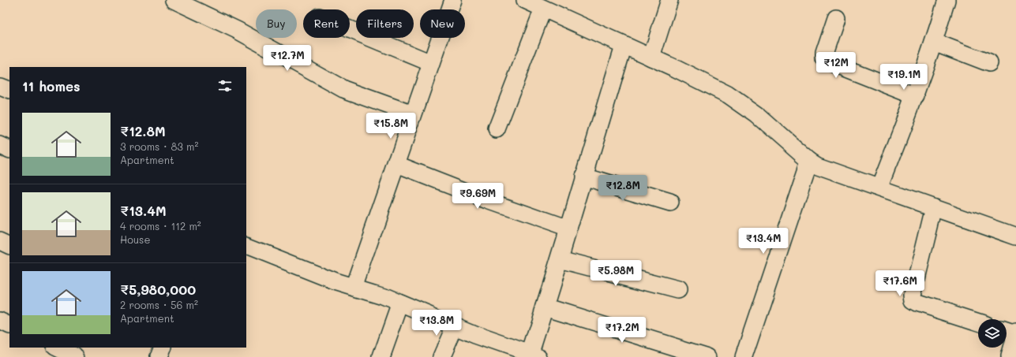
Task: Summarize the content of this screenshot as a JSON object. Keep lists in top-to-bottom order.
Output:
{
  "page": {
    "chip": [
      "Buy",
      "Rent",
      "Filters",
      "New"
    ],
    "price": [
      "₹12.7M",
      "₹12M",
      "₹19.1M",
      "₹15.8M",
      "₹12.8M",
      "₹9.69M",
      "₹13.4M",
      "₹5.98M",
      "₹17.6M",
      "₹13.8M",
      "₹17.2M"
    ],
    "heading": "11 homes",
    "list": [
      {
        "name": "₹12.8M",
        "note": "3 rooms · 83 m² · Apartment"
      },
      {
        "name": "₹13.4M",
        "note": "4 rooms · 112 m² · House"
      },
      {
        "name": "₹5,980,000",
        "note": "2 rooms · 56 m² · Apartment"
      }
    ]
  }
}
